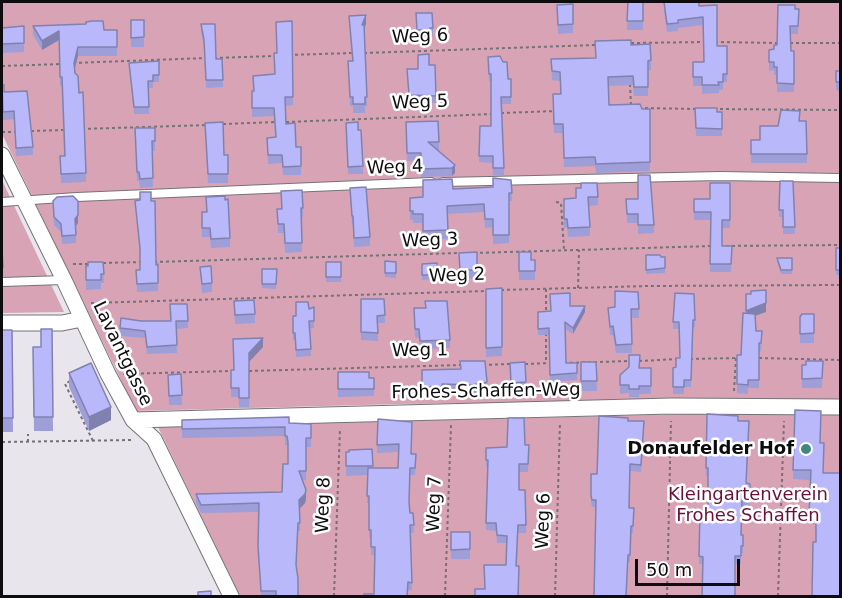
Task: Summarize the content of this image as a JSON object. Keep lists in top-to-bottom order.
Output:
{
  "streets": {
    "street": ["Lavantgasse", "Frohes-Schaffen-Weg"],
    "lane": ["Weg 4"],
    "path": [
      "Weg 6",
      "Weg 5",
      "Weg 3",
      "Weg 2",
      "Weg 1",
      "Weg 7",
      "Weg 8"
    ]
  },
  "crossings": [
    ["Weg 6", "Frohes-Schaffen-Weg"],
    ["Weg 4", "Lavantgasse"],
    ["Weg 2", "Lavantgasse"],
    ["Lavantgasse", "Frohes-Schaffen-Weg"],
    ["Frohes-Schaffen-Weg", "Weg 7"],
    ["Frohes-Schaffen-Weg", "Weg 8"]
  ],
  "parks": ["Kleingartenverein Frohes Schaffen"],
  "places": ["Donaufelder Hof"],
  "scale_bar": "50 m"
}
